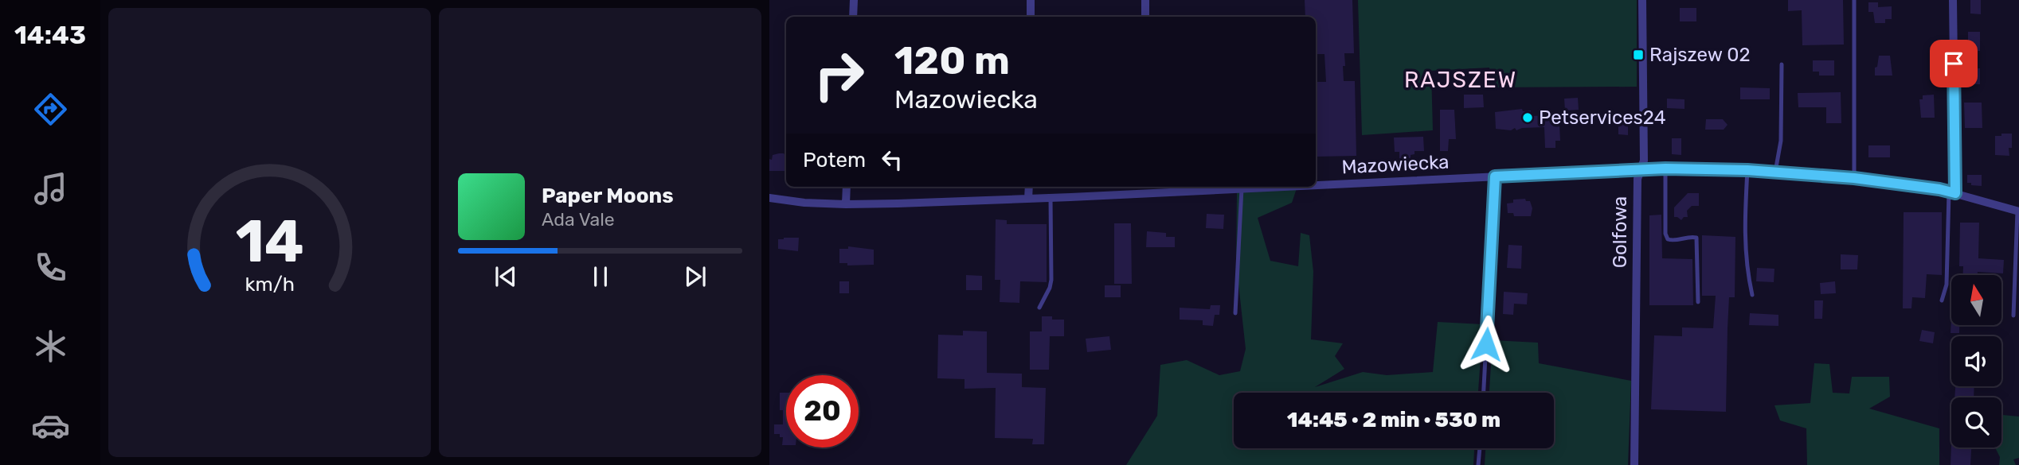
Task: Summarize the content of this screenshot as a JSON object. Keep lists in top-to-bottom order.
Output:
{
  "streets": {
    "street": ["Mazowiecka", "Golfowa"]
  },
  "crossings": [
    ["Mazowiecka", "Golfowa"]
  ],
  "districts": ["RAJSZEW"],
  "places": {
    "transit": ["Rajszew 02"],
    "other": ["Petservices24"]
  },
  "north": "top",
  "page": {
    "tabs": "14:43",
    "turn": ["120 m", "Mazowiecka"],
    "then": "Potem",
    "song": ["Paper Moons", "Ada Vale"],
    "limit": "20",
    "trip": "14:45 · 2 min · 530 m",
    "gauge": ["14", "km/h"]
  }
}
